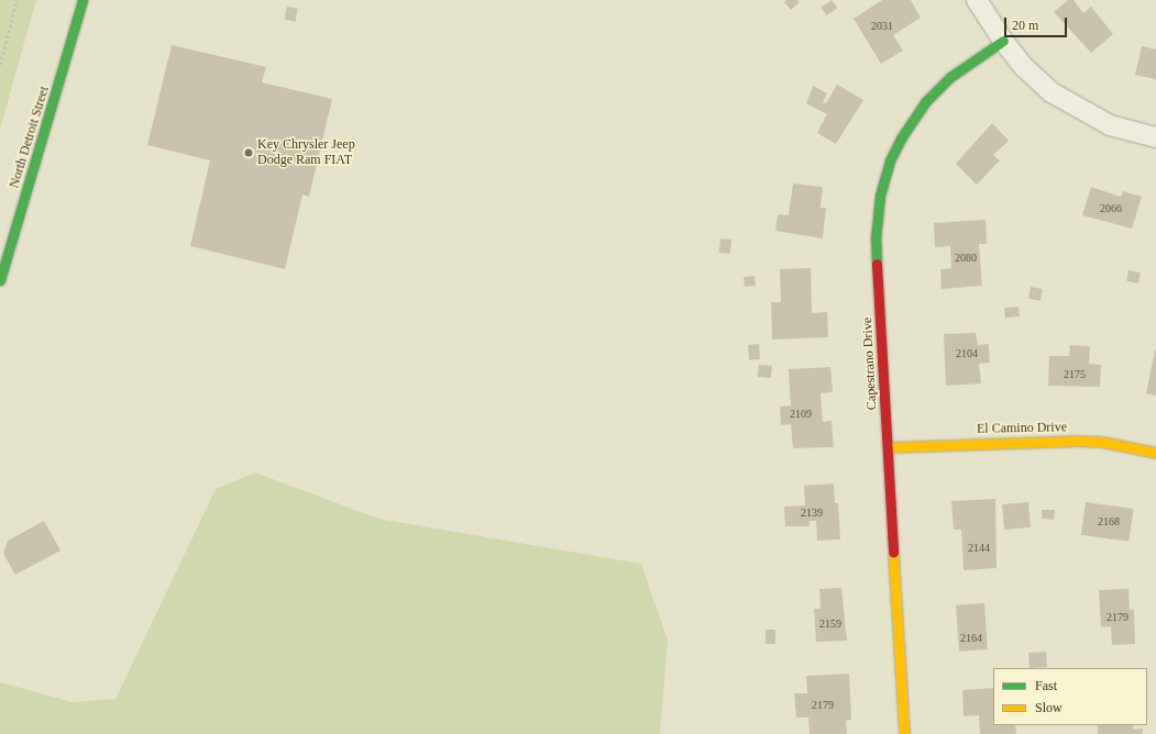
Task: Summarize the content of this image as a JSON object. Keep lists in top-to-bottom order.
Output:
{
  "streets": {
    "main road": ["North Detroit Street", "Capestrano Drive", "El Camino Drive"]
  },
  "crossings": [
    ["Capestrano Drive", "El Camino Drive"]
  ],
  "places": ["Key Chrysler Jeep Dodge Ram FIAT"],
  "house_numbers": [
    "2031",
    "2066",
    "2080",
    "2104",
    "2175",
    "2109",
    "2139",
    "2168",
    "2144",
    "2179",
    "2159",
    "2164",
    "2179"
  ],
  "legend": ["Fast", "Slow"],
  "scale_bar": "20 m"
}
